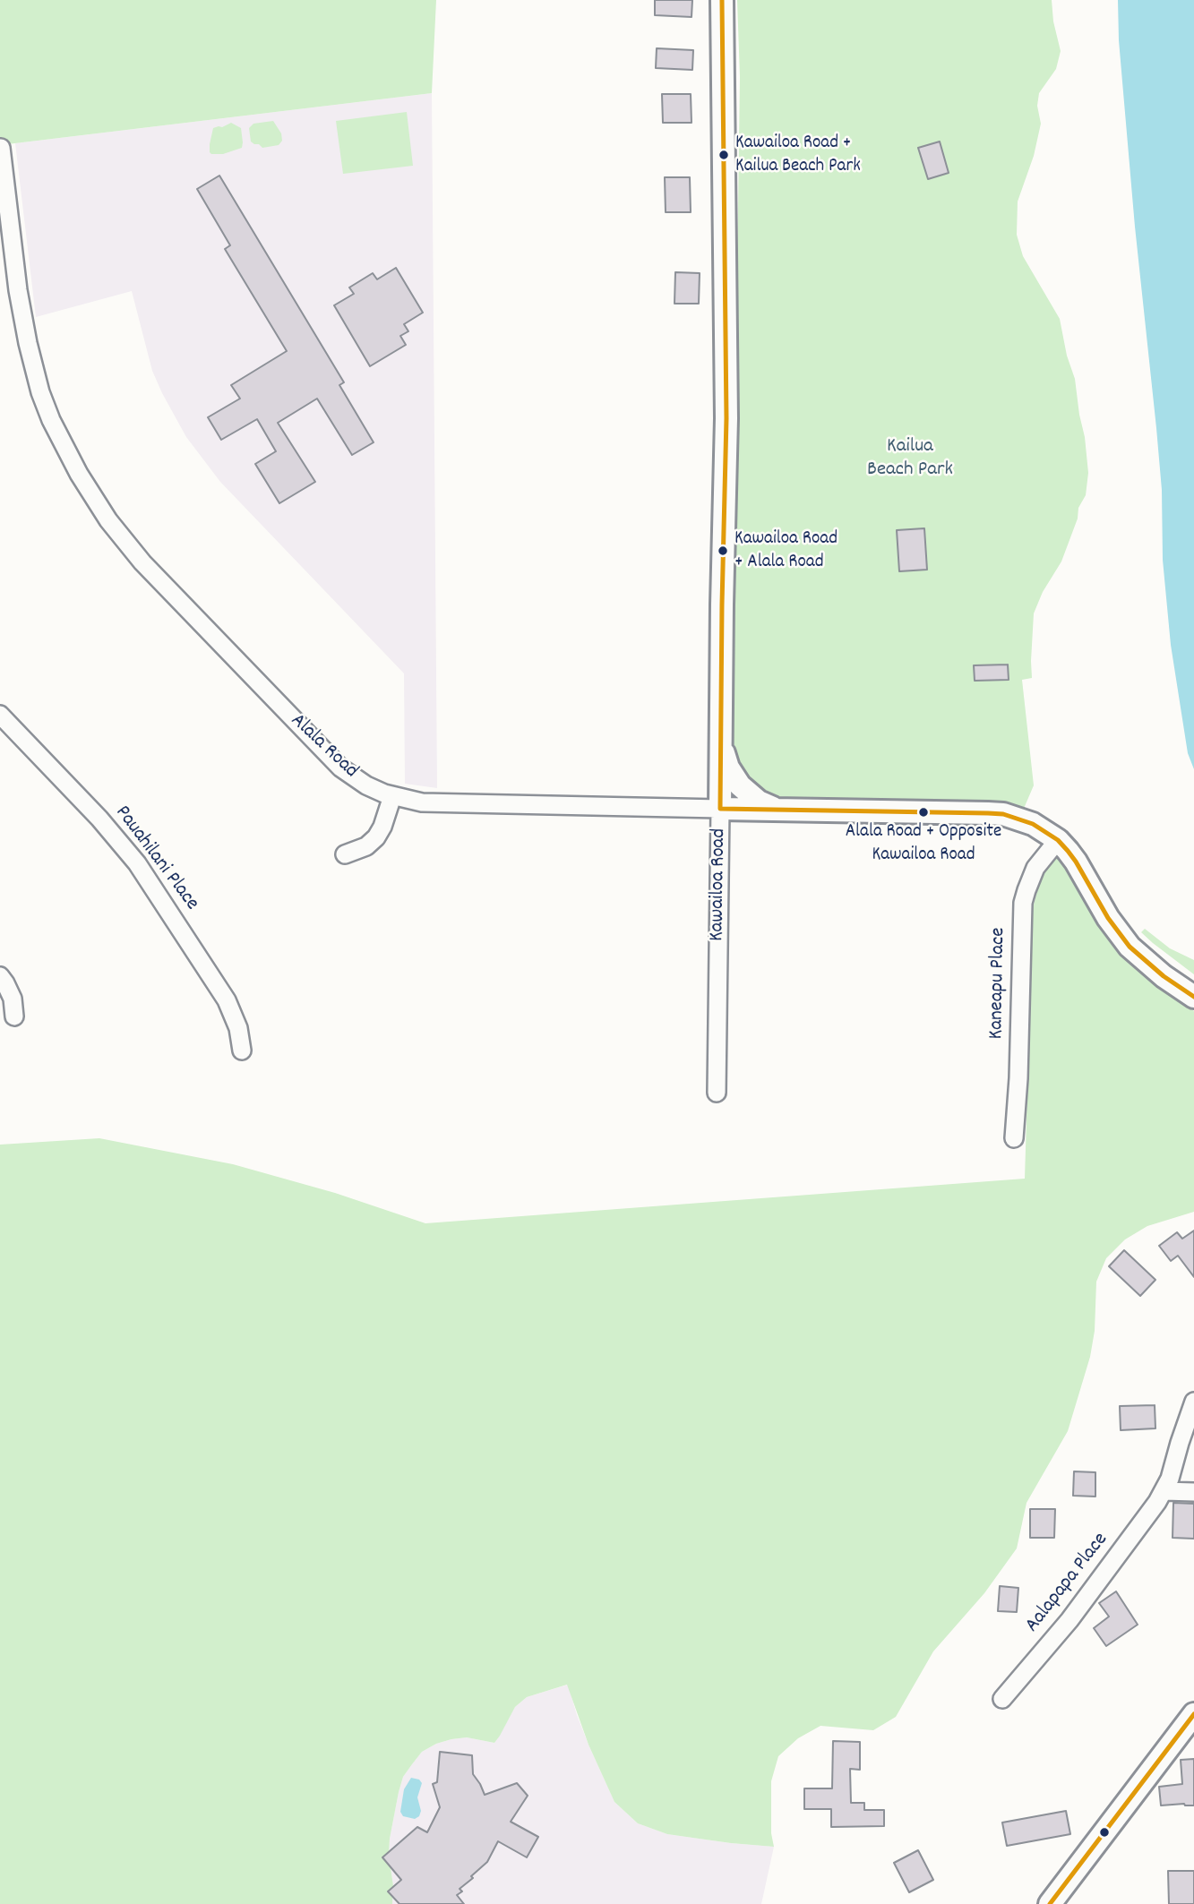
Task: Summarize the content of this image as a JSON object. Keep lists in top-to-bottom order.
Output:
{
  "streets": {
    "street": [
      "Alala Road",
      "Pauahilani Place",
      "Kawailoa Road",
      "Kaneapu Place",
      "Aalapapa Place"
    ]
  },
  "crossings": [
    ["Alala Road", "Kawailoa Road"],
    ["Alala Road", "Kaneapu Place"]
  ],
  "parks": ["Kailua Beach Park"],
  "places": ["Kawailoa Road + Kailua Beach Park", "Kawailoa Road + Alala Road", "Alala Road + Opposite Kawailoa Road"]
}
